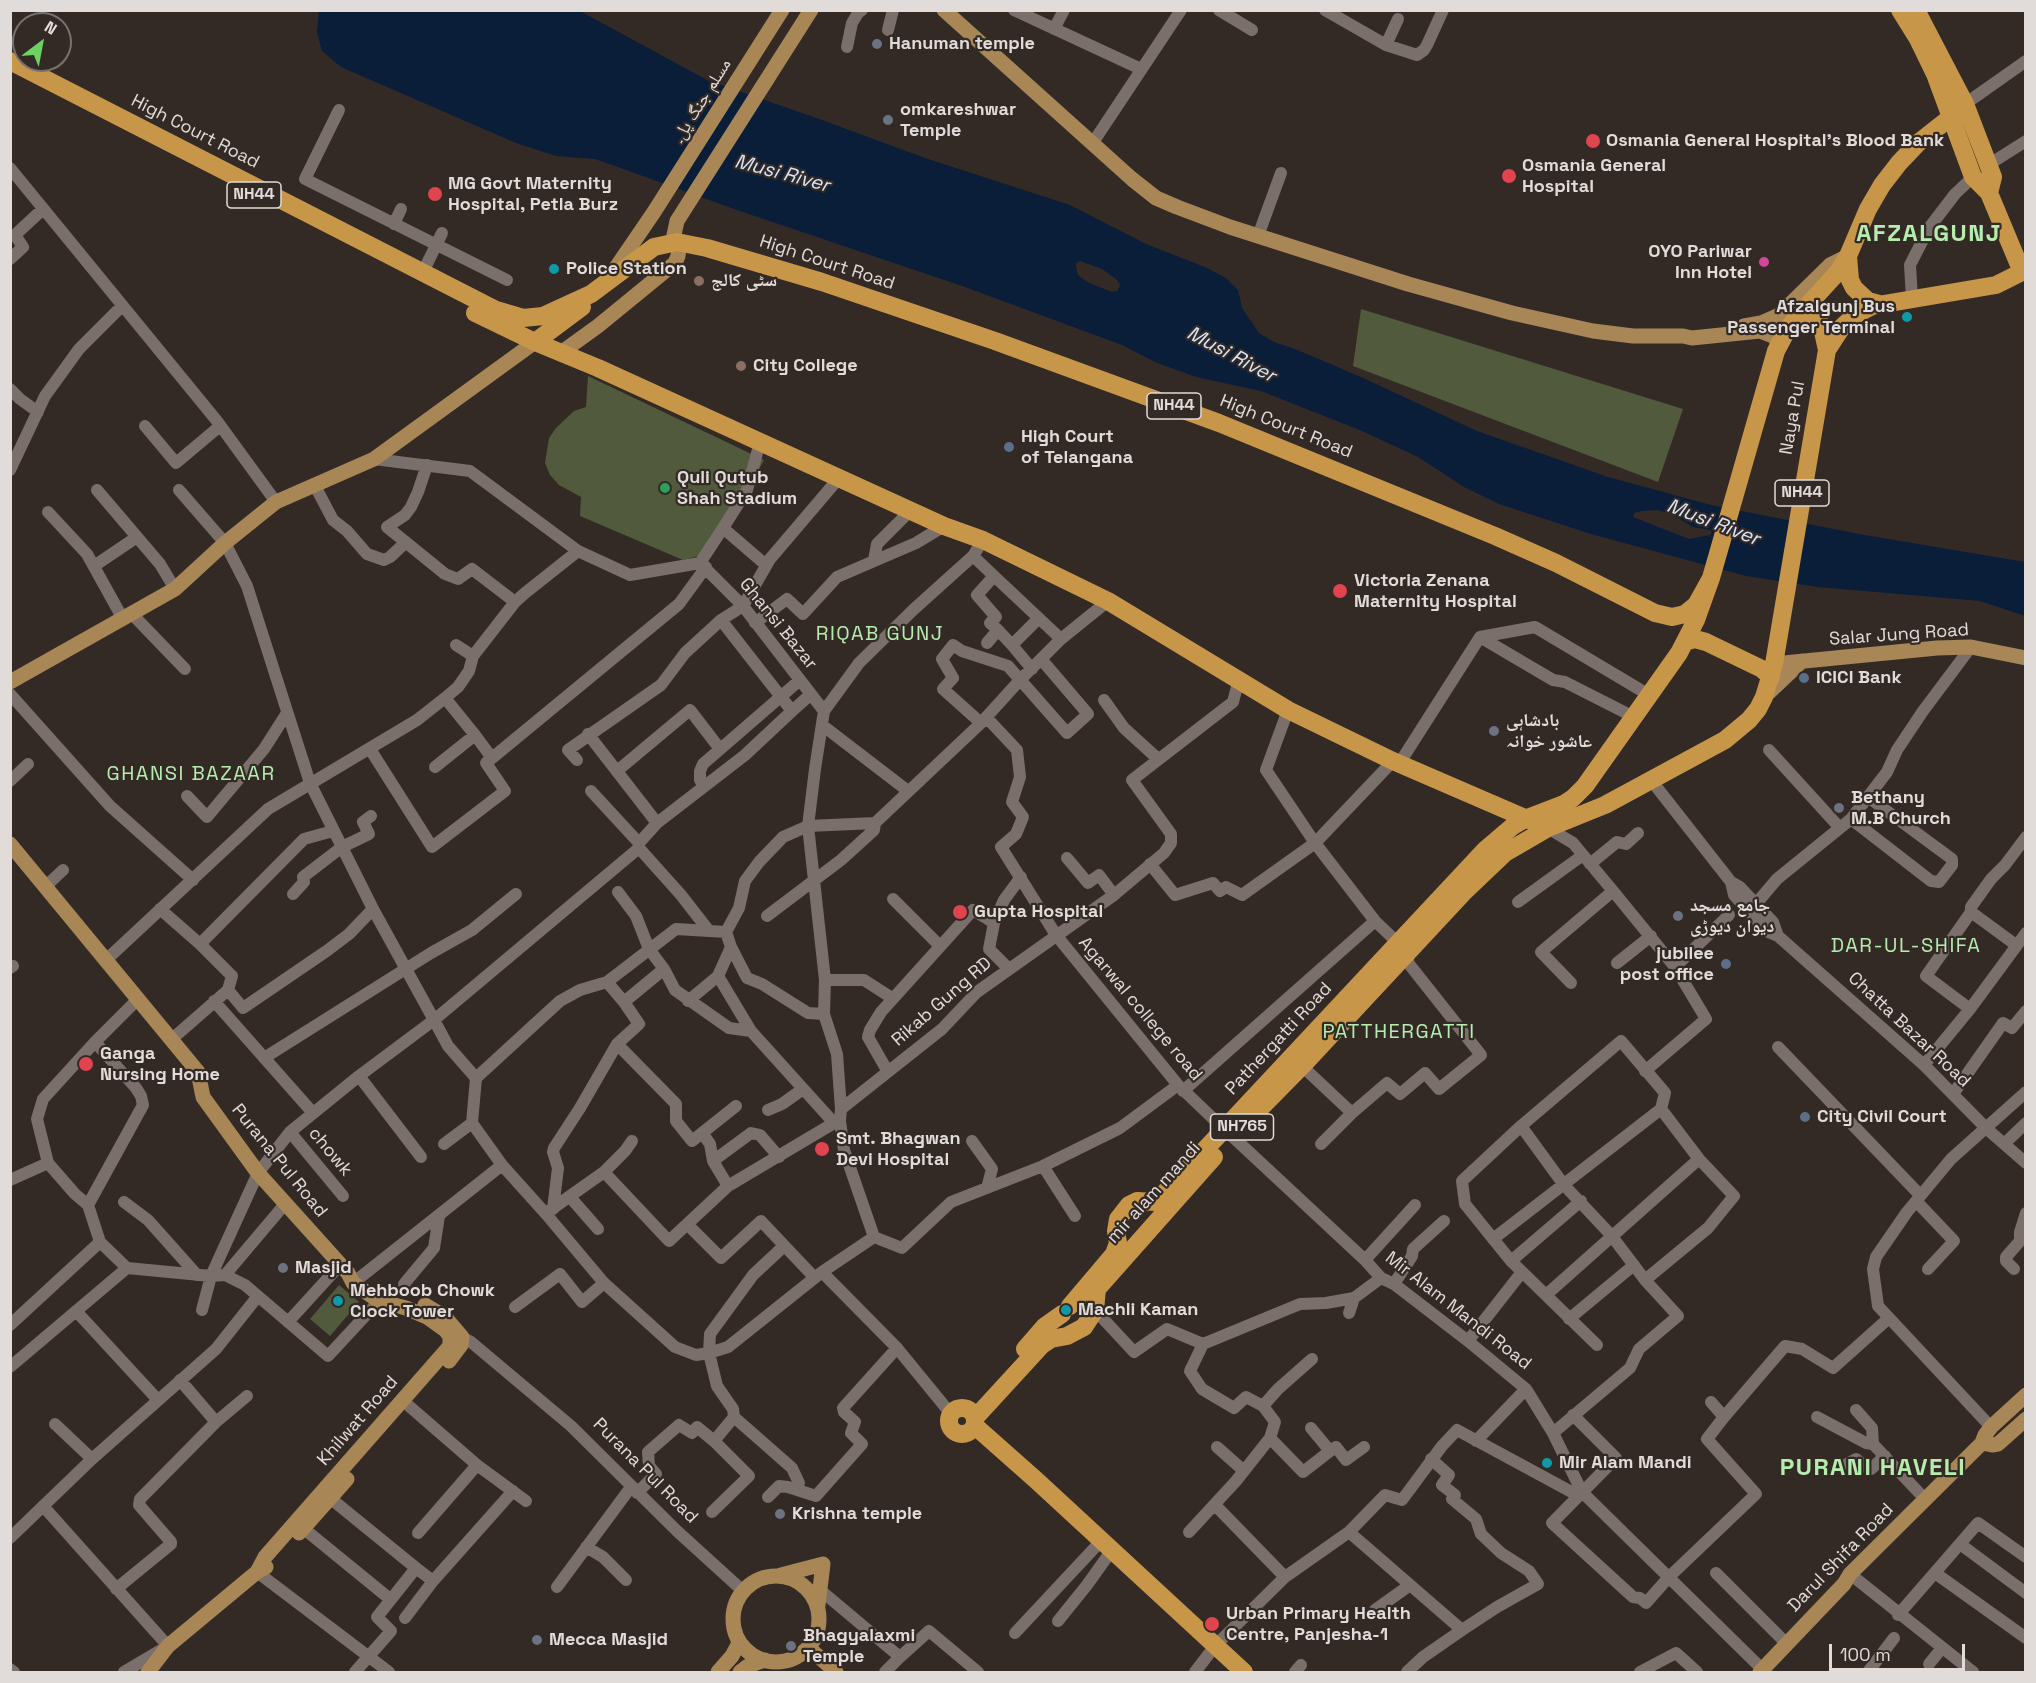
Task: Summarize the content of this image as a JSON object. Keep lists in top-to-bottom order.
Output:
{
  "streets": {
    "highway": [
      "High Court Road",
      "NH44",
      "Naya Pul",
      "Pathergatti Road",
      "NH765",
      "mir alam mandi"
    ],
    "main road": [
      "مسلم جنگ پل۔",
      "Salar Jung Road",
      "Purana Pul Road",
      "Khilwat Road",
      "Darul Shifa Road"
    ],
    "street": [
      "Ghansi Bazar",
      "Rikab Gung RD",
      "Agarwal college road",
      "Chatta Bazar Road",
      "chowk",
      "Mir Alam Mandi Road"
    ]
  },
  "crossings": [
    ["مسلم جنگ پل۔", "High Court Road"],
    ["High Court Road", "NH44"],
    ["High Court Road", "Naya Pul"],
    ["High Court Road", "Rikab Gung RD"],
    ["High Court Road", "Pathergatti Road"],
    ["NH44", "Naya Pul"],
    ["NH44", "Salar Jung Road"],
    ["NH44", "Chatta Bazar Road"],
    ["NH44", "Pathergatti Road"],
    ["NH44", "NH765"],
    ["Naya Pul", "Salar Jung Road"],
    ["Naya Pul", "Pathergatti Road"],
    ["Rikab Gung RD", "Agarwal college road"],
    ["Agarwal college road", "Pathergatti Road"],
    ["Agarwal college road", "NH765"],
    ["Agarwal college road", "Mir Alam Mandi Road"],
    ["Pathergatti Road", "NH765"],
    ["Pathergatti Road", "mir alam mandi"],
    ["Pathergatti Road", "Mir Alam Mandi Road"],
    ["NH765", "mir alam mandi"],
    ["NH765", "Mir Alam Mandi Road"],
    ["Purana Pul Road", "Khilwat Road"],
    ["Mir Alam Mandi Road", "Darul Shifa Road"]
  ],
  "districts": [
    "AFZALGUNJ",
    "RIQAB GUNJ",
    "GHANSI BAZAAR",
    "DAR-UL-SHIFA",
    "PATTHERGATTI",
    "PURANI HAVELI"
  ],
  "water": ["Musi River"],
  "places": [
    "Hanuman temple",
    "omkareshwar Temple",
    "Osmania General Hospital's Blood Bank",
    "Osmania General Hospital",
    "MG Govt Maternity Hospital, Petla Burz",
    "OYO Pariwar Inn Hotel",
    "Police Station",
    "سٹی کالج",
    "Afzalgunj Bus Passenger Terminal",
    "City College",
    "High Court of Telangana",
    "Quli Qutub Shah Stadium",
    "Victoria Zenana Maternity Hospital",
    "ICICI Bank",
    "بادشاہی عاشور خوانہ",
    "Bethany M.B Church",
    "Gupta Hospital",
    "جامع مسجد دیوان دیوڑی",
    "jubilee post office",
    "Ganga Nursing Home",
    "City Civil Court",
    "Smt. Bhagwan Devi Hospital",
    "Masjid",
    "Mehboob Chowk Clock Tower",
    "Machli Kaman",
    "Mir Alam Mandi",
    "Krishna temple",
    "Urban Primary Health Centre, Panjesha-1",
    "Mecca Masjid",
    "Bhagyalaxmi Temple"
  ],
  "scale_bar": "100 m",
  "north": "top right"
}
